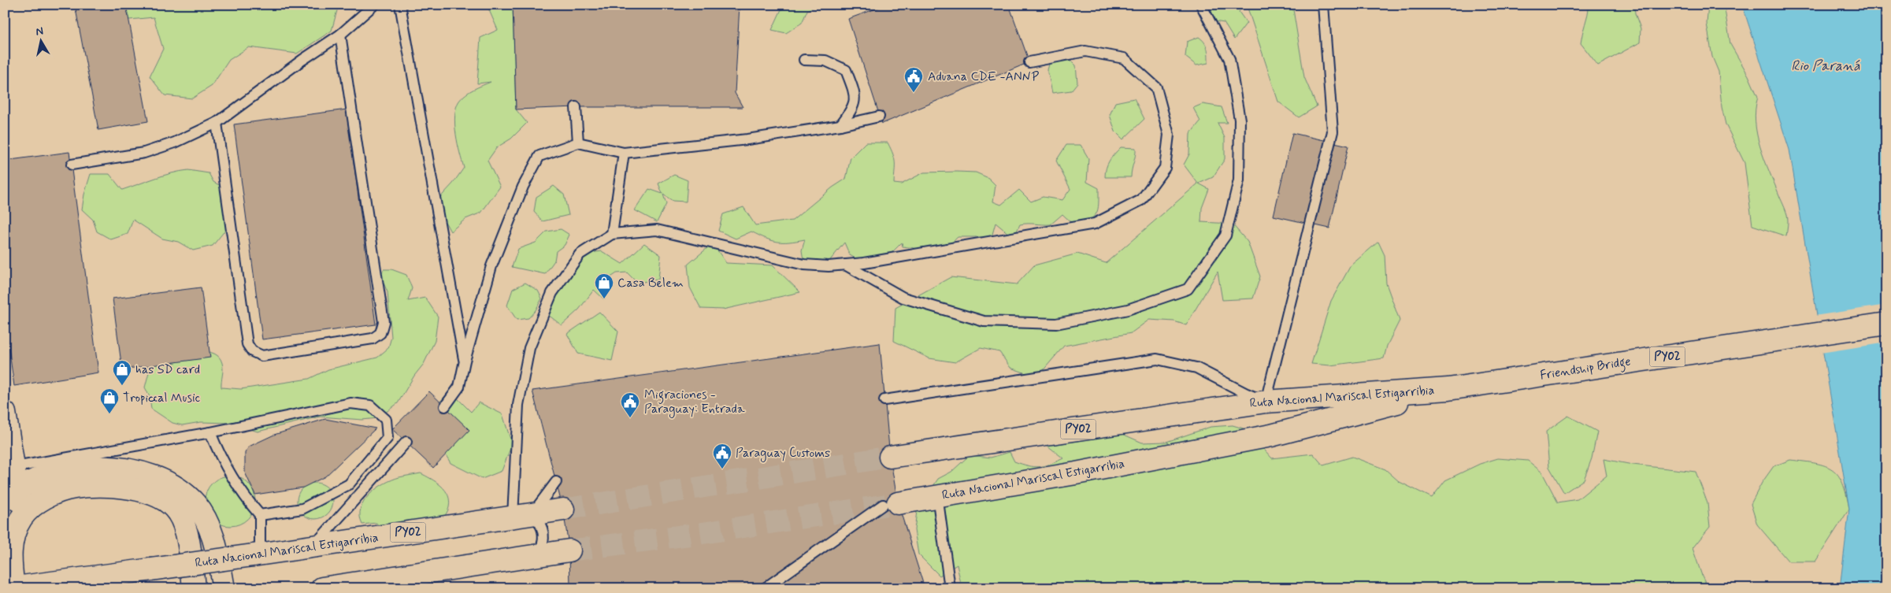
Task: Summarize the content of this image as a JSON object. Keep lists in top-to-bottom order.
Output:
{
  "streets": {
    "main road": ["PY02", "Friendship Bridge", "Ruta Nacional Mariscal Estigarribia"]
  },
  "crossings": [
    ["Friendship Bridge", "Ruta Nacional Mariscal Estigarribia"]
  ],
  "water": ["Rio Paraná"],
  "places": {
    "public building": ["Aduana CDE -ANNP", "Migraciones - Paraguay: Entrada", "Paraguay Customs"],
    "shop": ["Casa Belem", "has SD card", "Tropiccal Music"]
  },
  "north": "top"
}
